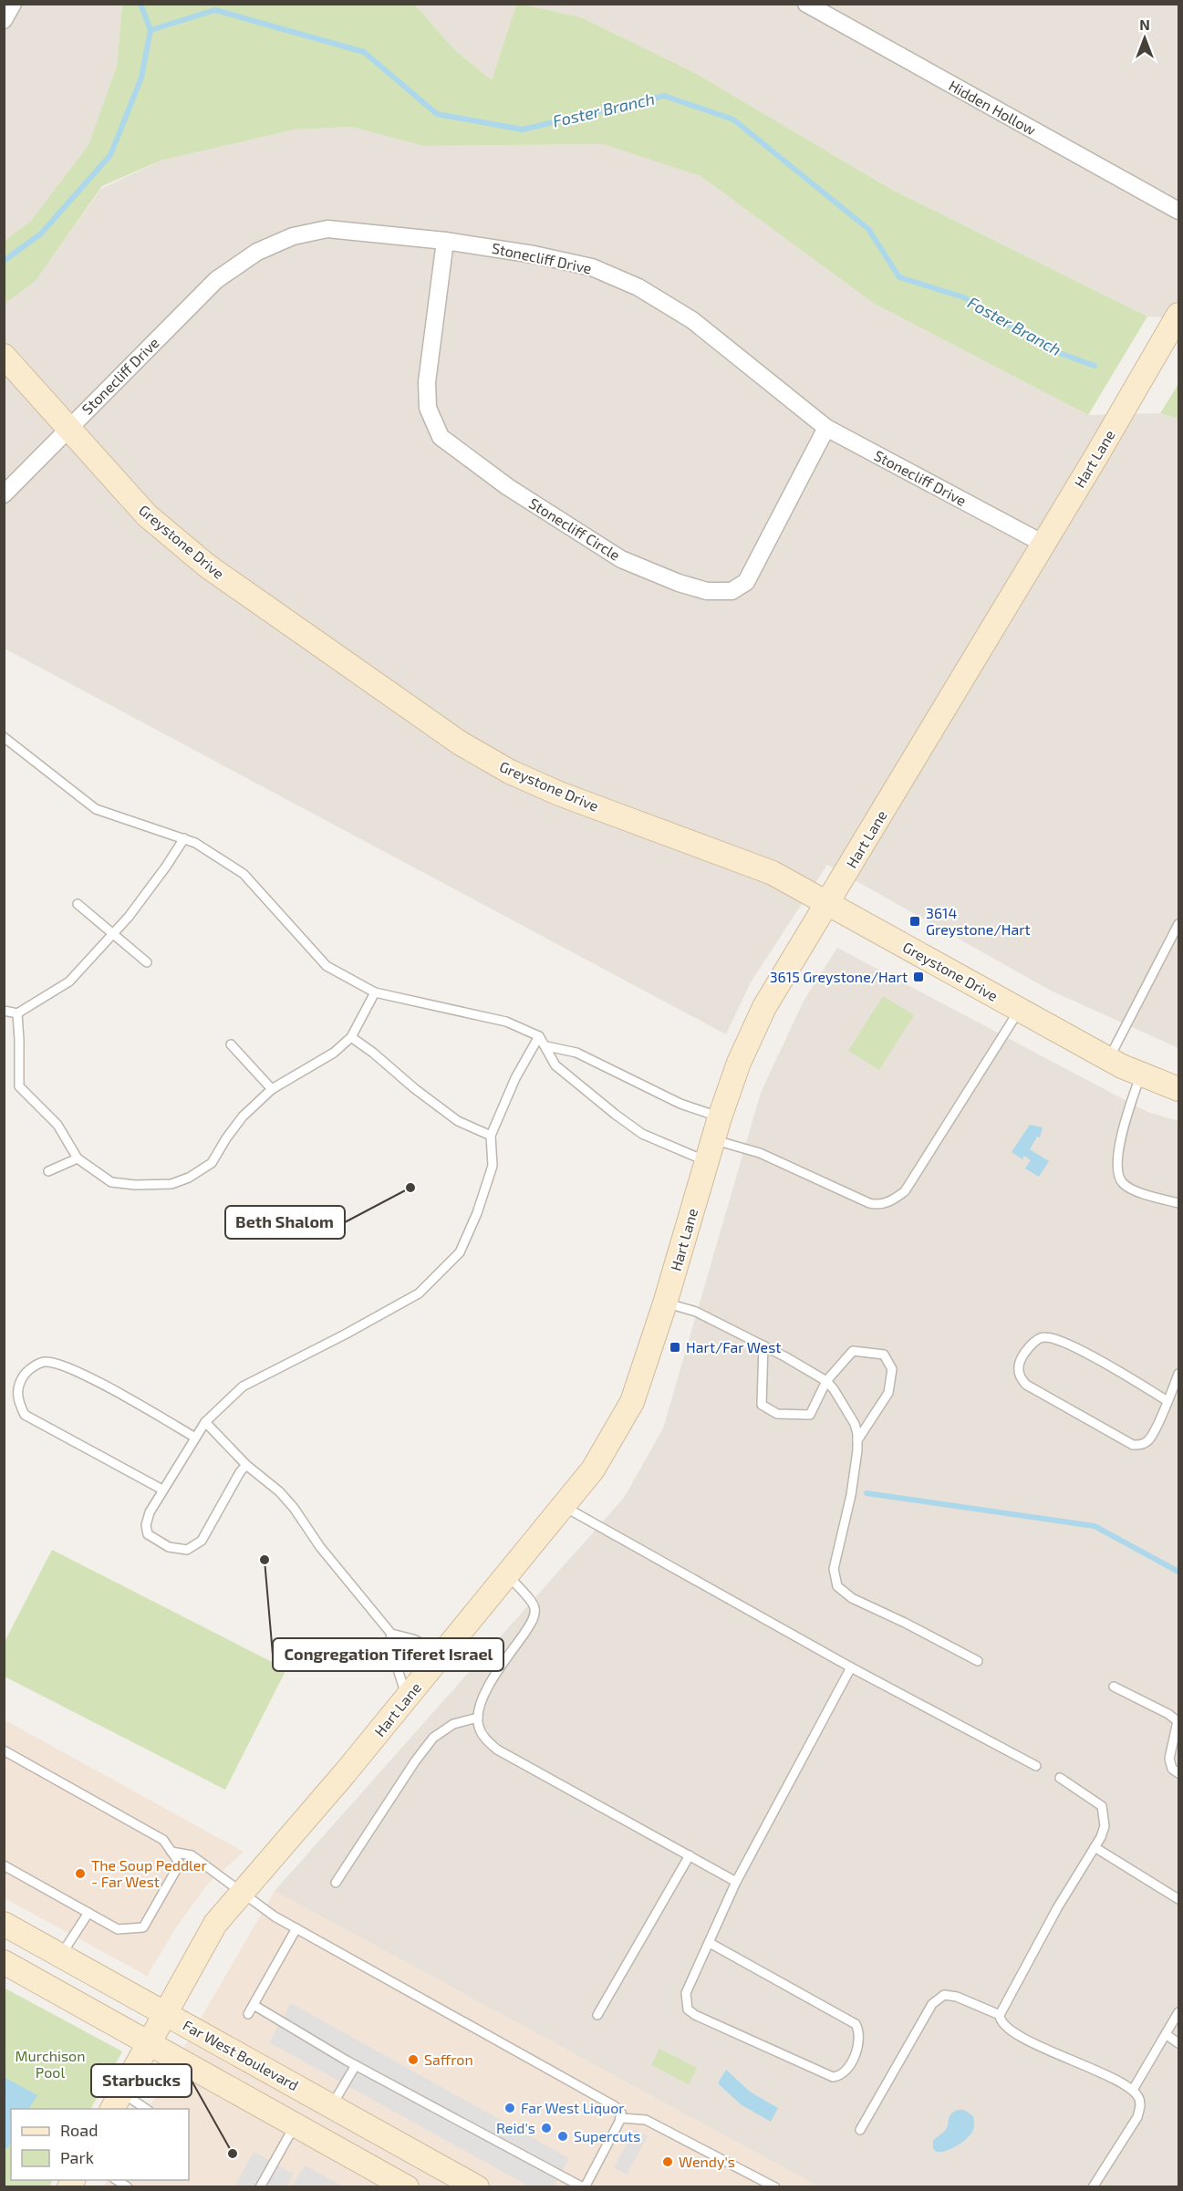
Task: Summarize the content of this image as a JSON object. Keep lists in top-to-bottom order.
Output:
{
  "streets": {
    "street": [
      "Hidden Hollow",
      "Stonecliff Drive",
      "Hart Lane",
      "Stonecliff Circle",
      "Greystone Drive",
      "Far West Boulevard"
    ]
  },
  "crossings": [
    ["Stonecliff Drive", "Hart Lane"],
    ["Stonecliff Drive", "Stonecliff Circle"],
    ["Stonecliff Drive", "Greystone Drive"],
    ["Hart Lane", "Greystone Drive"],
    ["Hart Lane", "Far West Boulevard"]
  ],
  "water": ["Foster Branch"],
  "parks": ["Murchison Pool"],
  "places": {
    "transit": ["3614 Greystone/Hart", "3615 Greystone/Hart", "Hart/Far West"],
    "other": [
      "Beth Shalom",
      "Congregation Tiferet Israel",
      "The Soup Peddler - Far West",
      "Saffron",
      "Far West Liquor",
      "Reid's",
      "Supercuts",
      "Starbucks",
      "Wendy's"
    ]
  },
  "legend": ["Road", "Park"],
  "north": "top"
}
